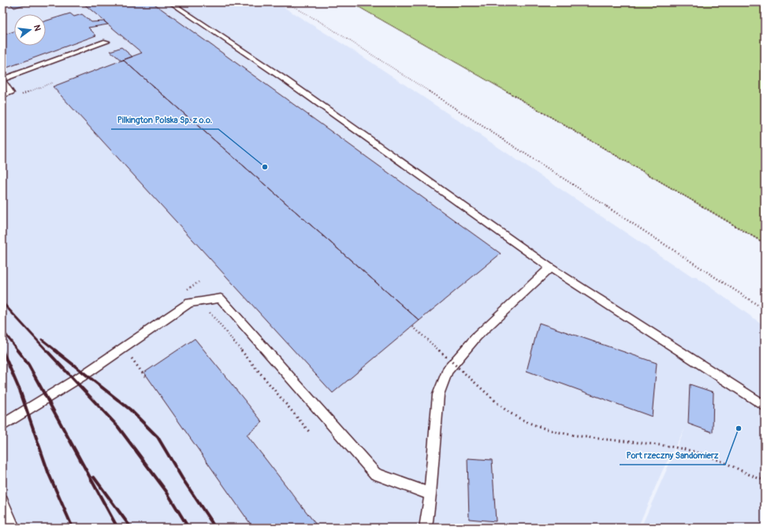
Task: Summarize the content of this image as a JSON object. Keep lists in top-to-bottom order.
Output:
{
  "places": ["Pilkington Polska Sp. z o.o.", "Port rzeczny Sandomierz"],
  "north": "right"
}
